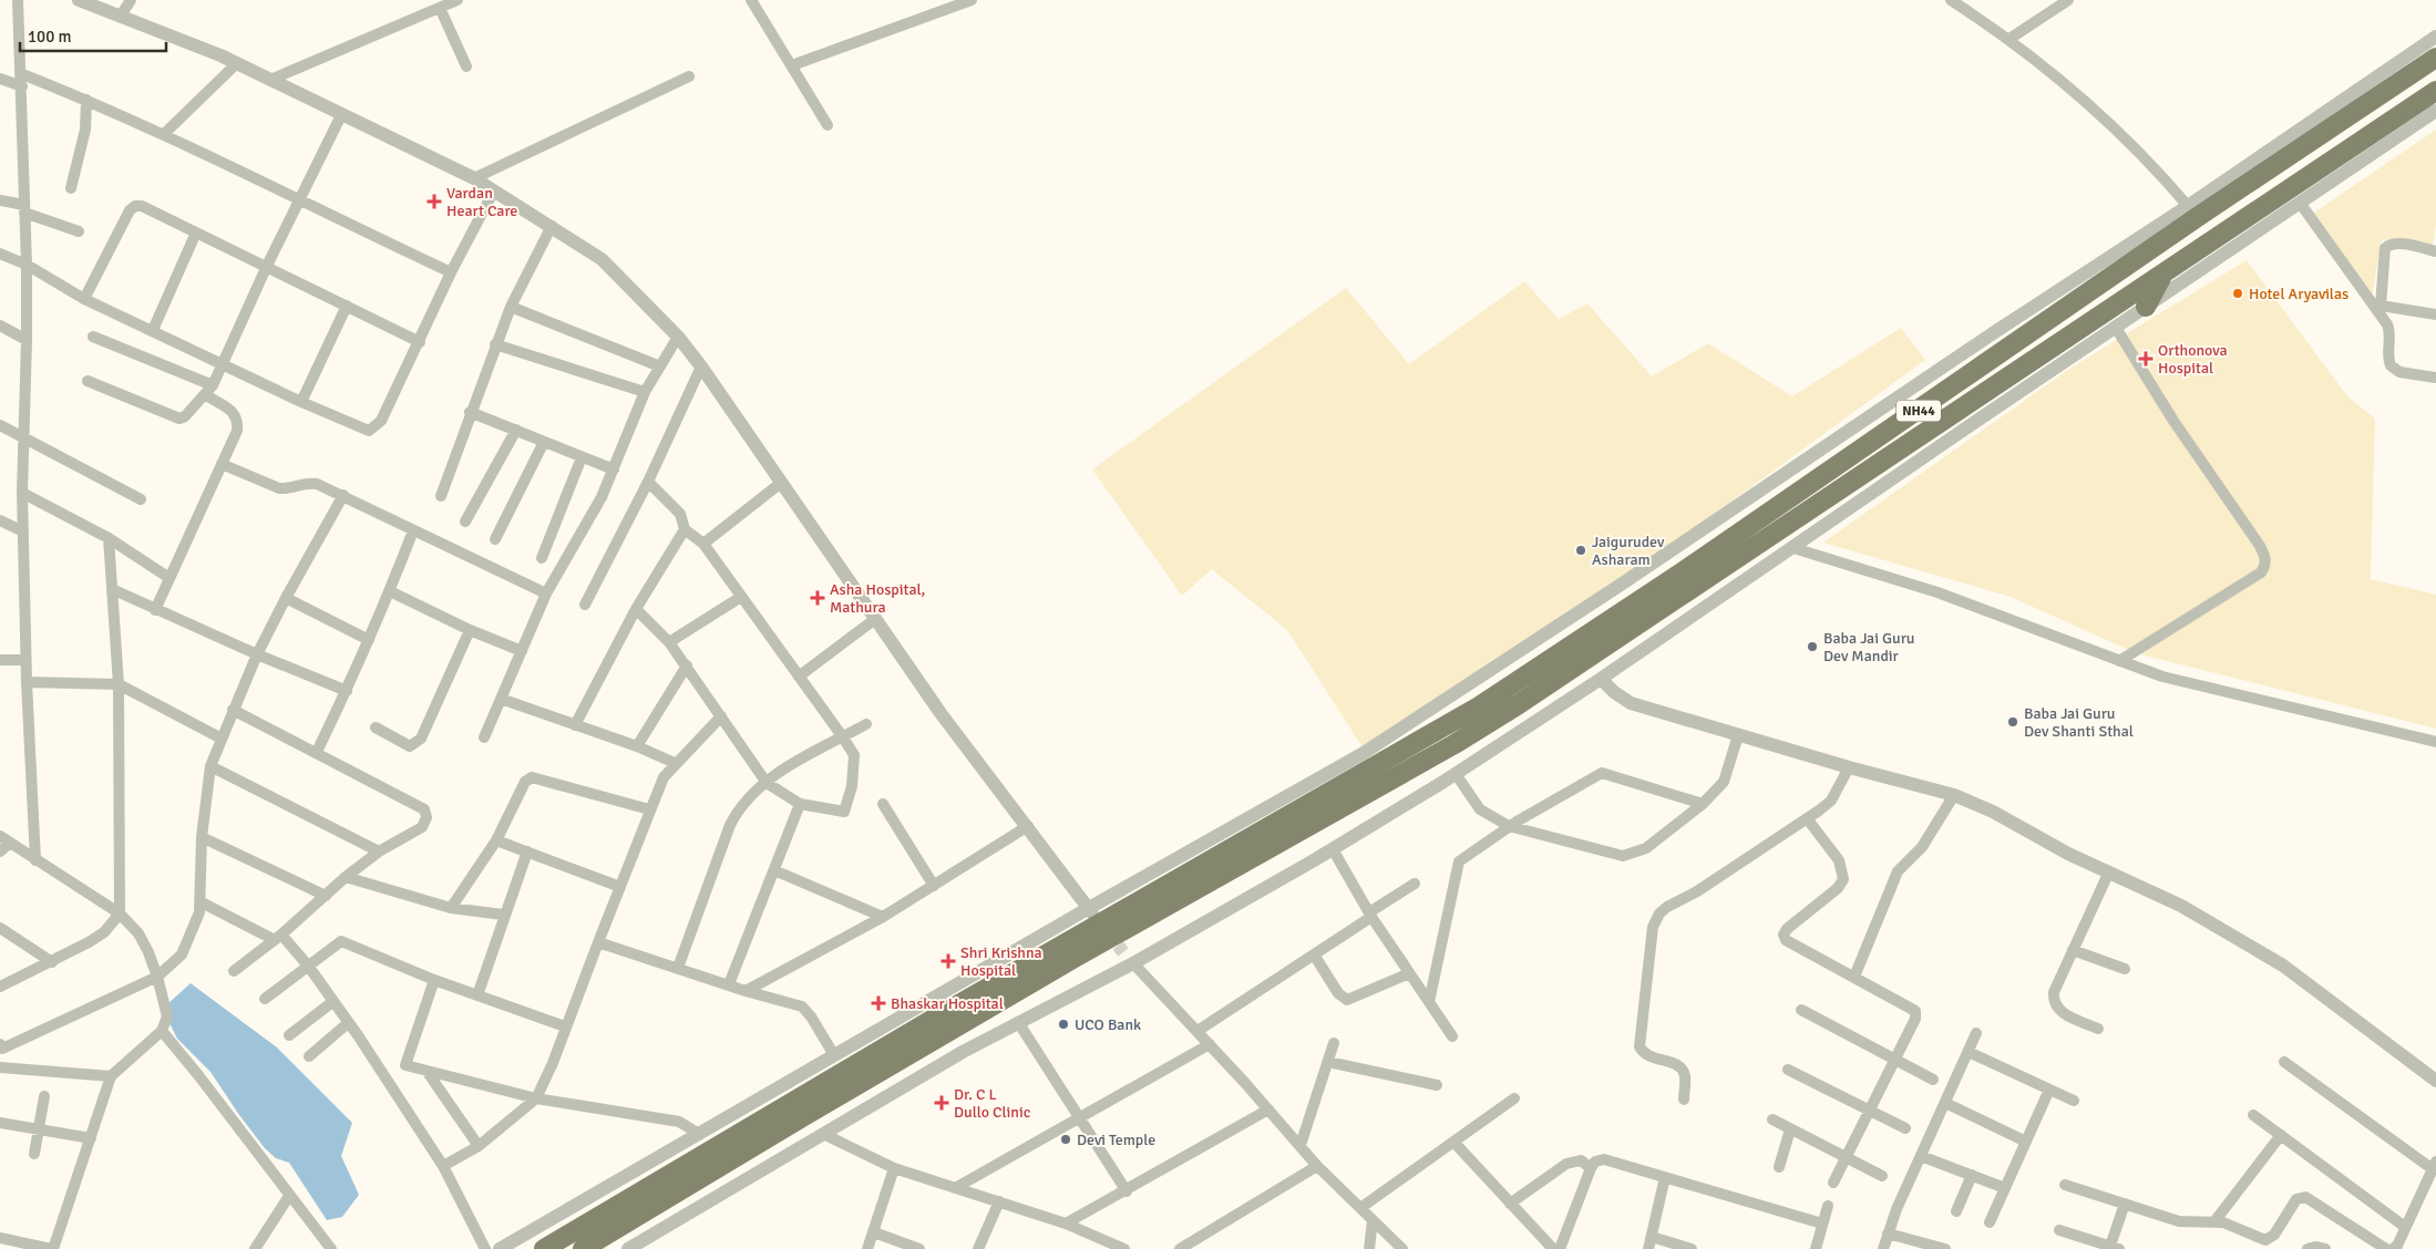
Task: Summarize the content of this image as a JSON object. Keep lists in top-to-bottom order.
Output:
{
  "streets": {
    "highway": ["NH44"]
  },
  "places": {
    "health": [
      "Vardan Heart Care",
      "Orthonova Hospital",
      "Asha Hospital, Mathura",
      "Shri Krishna Hospital",
      "Bhaskar Hospital",
      "Dr. C L Dullo Clinic"
    ],
    "other": [
      "Hotel Aryavilas",
      "Jaigurudev Asharam",
      "Baba Jai Guru Dev Mandir",
      "Baba Jai Guru Dev Shanti Sthal",
      "UCO Bank",
      "Devi Temple"
    ]
  },
  "scale_bar": "100 m"
}
